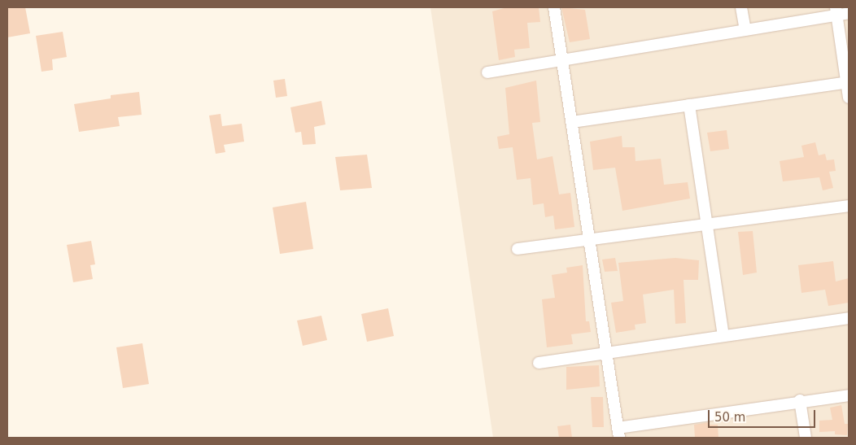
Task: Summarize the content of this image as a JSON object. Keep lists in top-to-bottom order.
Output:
{
  "scale_bar": "50 m"
}
